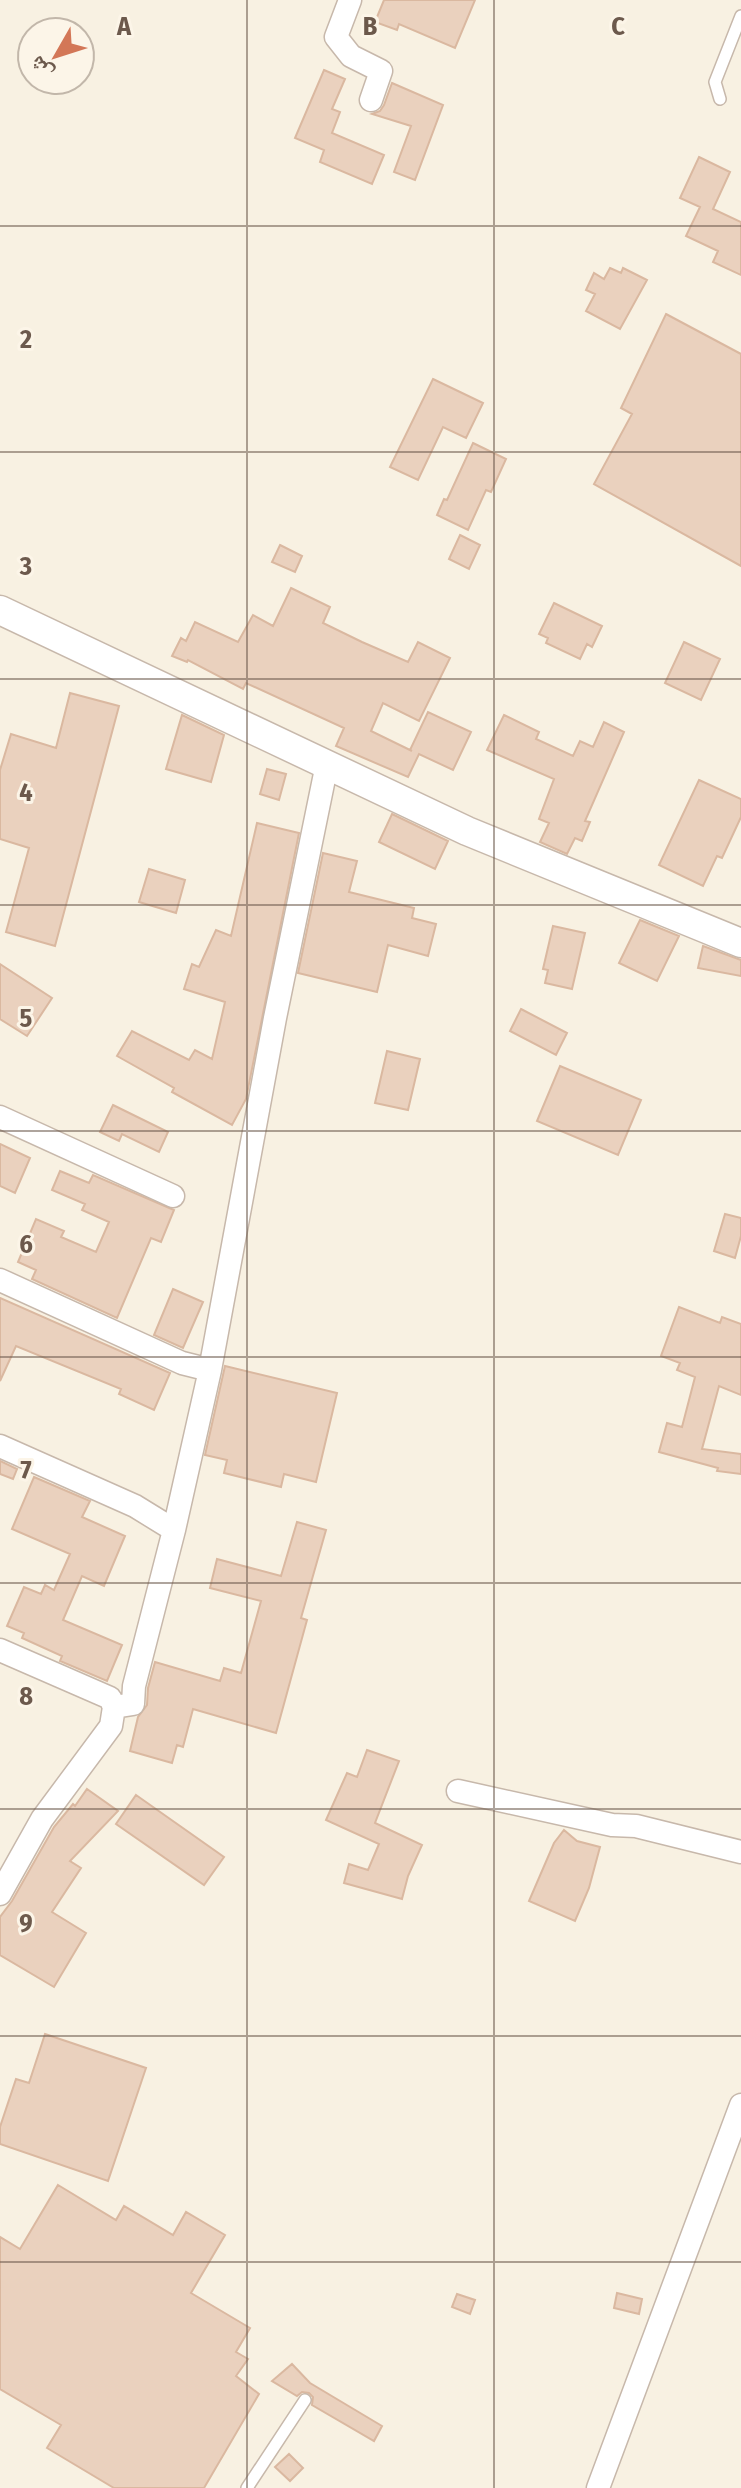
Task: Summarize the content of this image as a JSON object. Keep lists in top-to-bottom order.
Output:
{
  "north": "bottom left",
  "grid": {
    "columns": ["A", "B", "C"],
    "rows": [
      "2",
      "3",
      "4",
      "5",
      "6",
      "7",
      "8",
      "9"
    ]
  }
}
